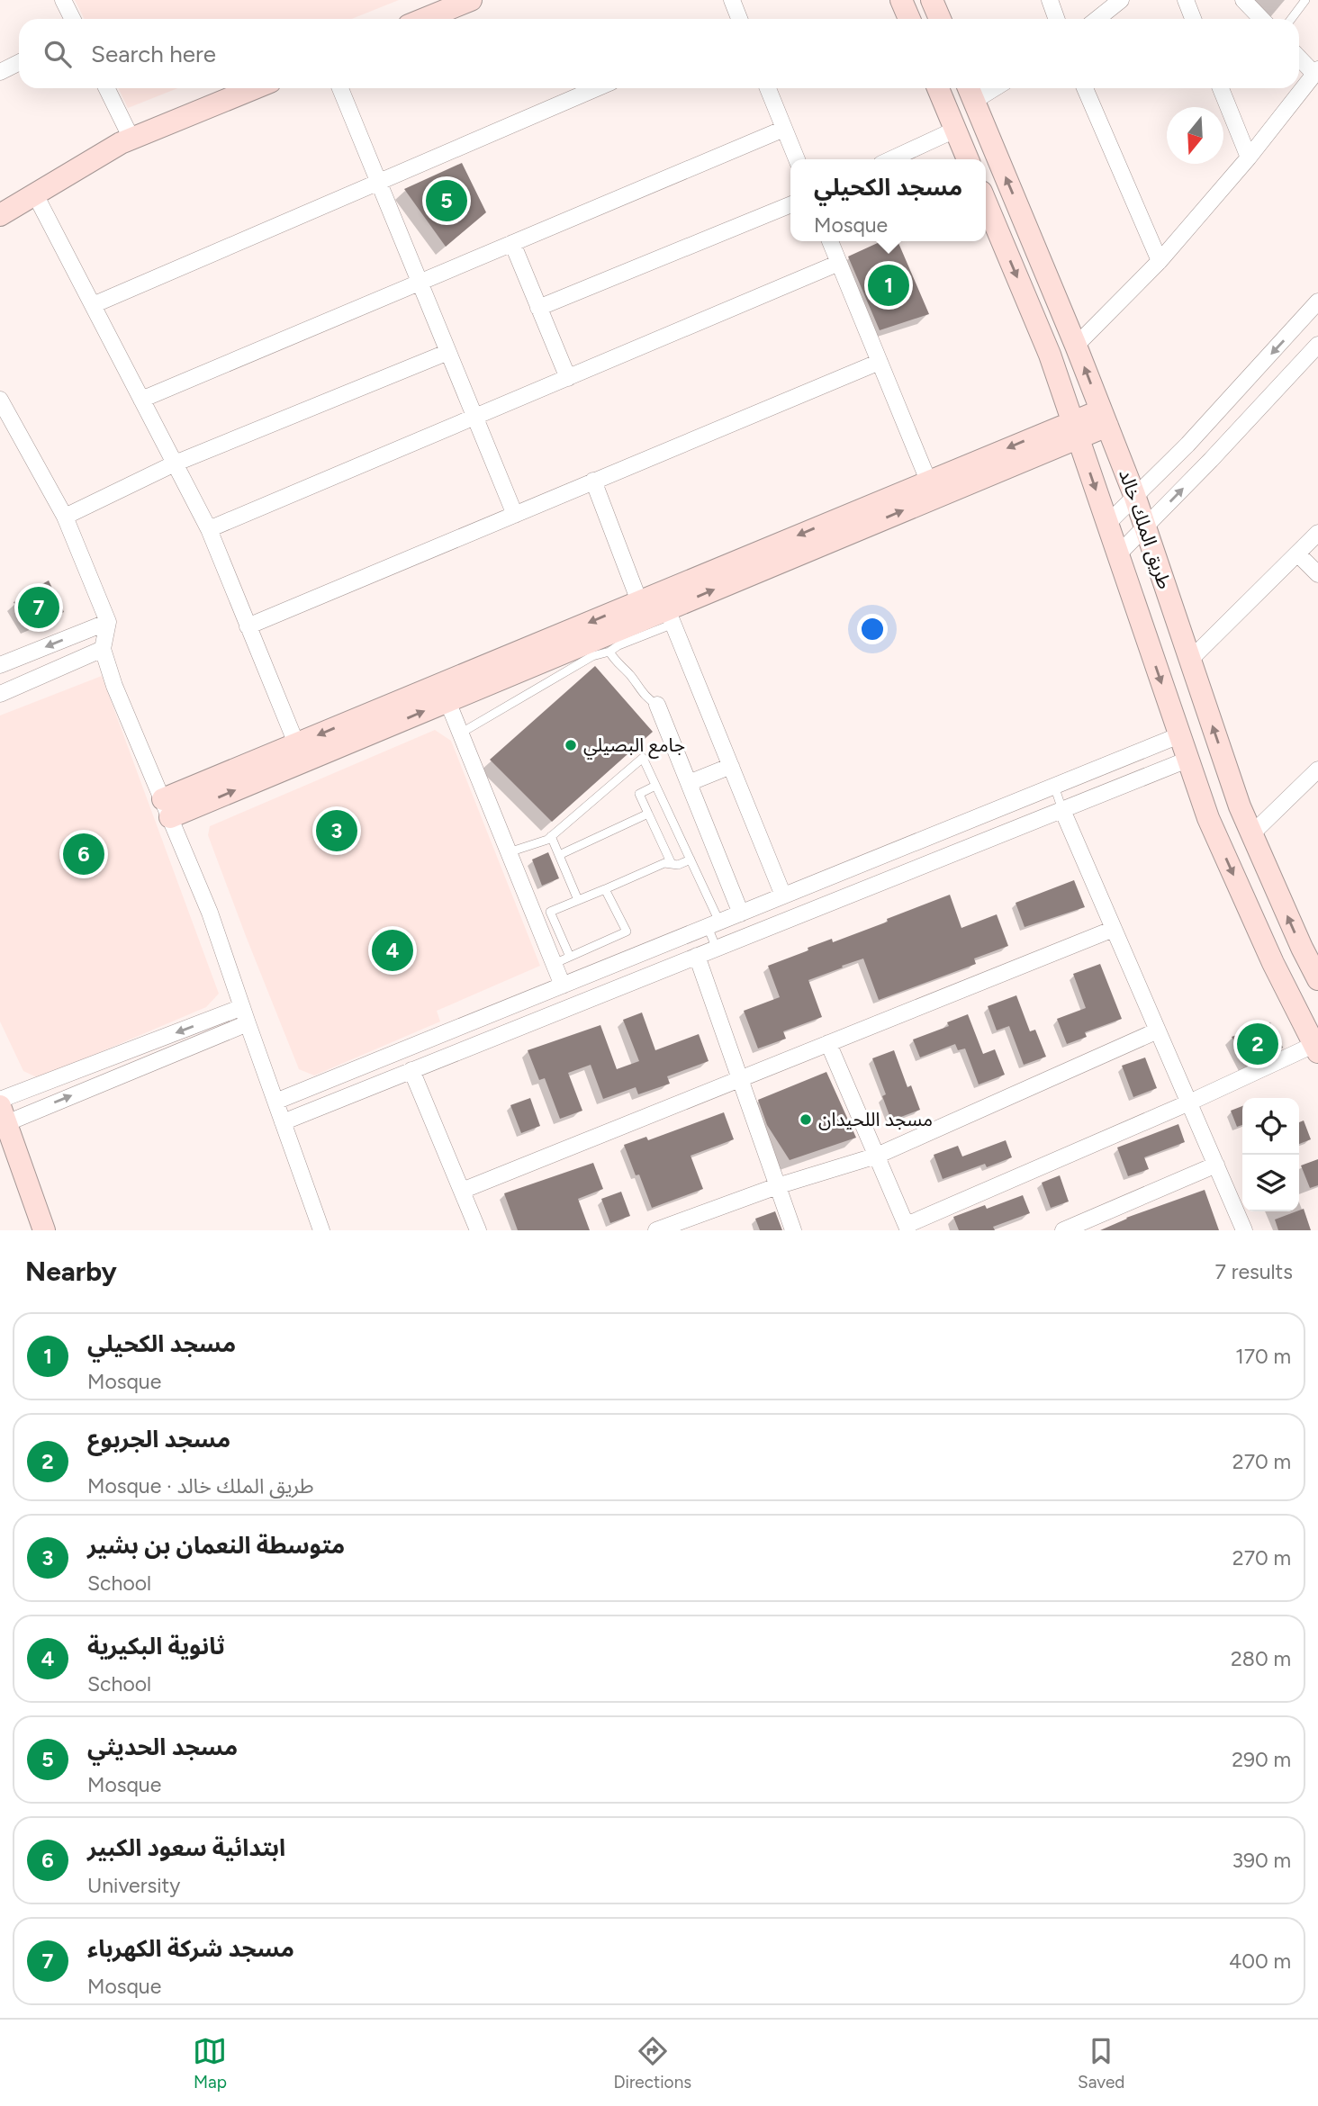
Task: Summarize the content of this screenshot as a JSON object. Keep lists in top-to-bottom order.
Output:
{
  "streets": {
    "street": ["طريق الملك خالد"]
  },
  "places": ["جامع البصيلي", "مسجد اللحيدان"],
  "north": "bottom",
  "page": {
    "search": "Search here",
    "popup": ["مسجد الكحيلي", "Mosque"],
    "pins": [
      "5",
      "1",
      "7",
      "3",
      "6",
      "4",
      "2"
    ],
    "heading": ["Nearby", "7 results"],
    "list": [
      {
        "mark": "1",
        "name": "مسجد الكحيلي",
        "note": "Mosque",
        "value": "170 m"
      },
      {
        "mark": "2",
        "name": "مسجد الجربوع",
        "note": "Mosque · طريق الملك خالد",
        "value": "270 m"
      },
      {
        "mark": "3",
        "name": "متوسطة النعمان بن بشير",
        "note": "School",
        "value": "270 m"
      },
      {
        "mark": "4",
        "name": "ثانوية البكيرية",
        "note": "School",
        "value": "280 m"
      },
      {
        "mark": "5",
        "name": "مسجد الحديثي",
        "note": "Mosque",
        "value": "290 m"
      },
      {
        "mark": "6",
        "name": "ابتدائية سعود الكبير",
        "note": "University",
        "value": "390 m"
      },
      {
        "mark": "7",
        "name": "مسجد شركة الكهرباء",
        "note": "Mosque",
        "value": "400 m"
      }
    ],
    "nav": ["Map", "Directions", "Saved"]
  }
}
